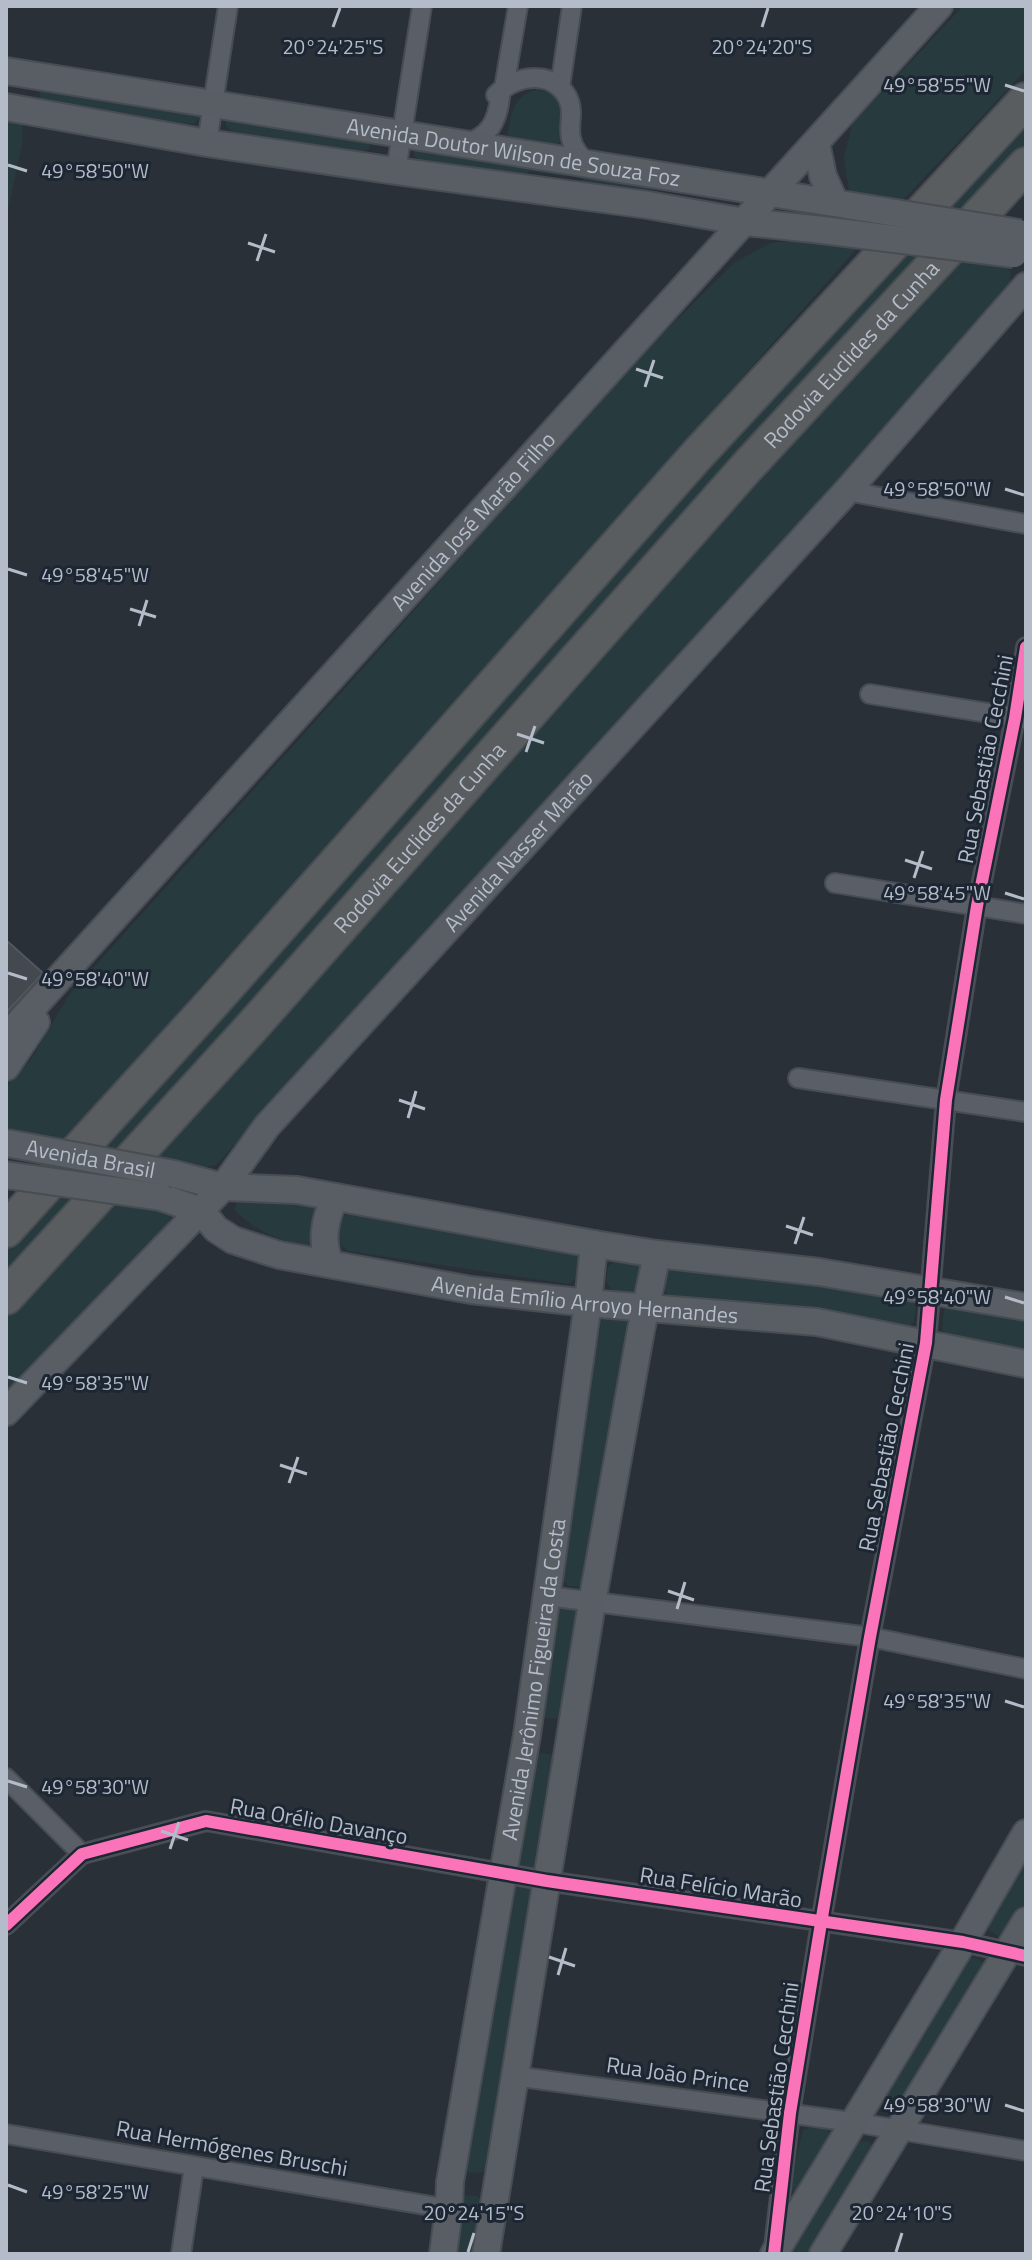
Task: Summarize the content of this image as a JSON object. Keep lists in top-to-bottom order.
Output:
{
  "streets": {
    "highway": ["Rodovia Euclides da Cunha"],
    "main road": [
      "Avenida Doutor Wilson de Souza Foz",
      "Avenida José Marão Filho",
      "Avenida Nasser Marão",
      "Avenida Brasil",
      "Avenida Emílio Arroyo Hernandes",
      "Avenida Jerônimo Figueira da Costa"
    ],
    "street": [
      "Rua Sebastião Cecchini",
      "Rua Orélio Davanço",
      "Rua Felício Marão",
      "Rua João Prince",
      "Rua Hermógenes Bruschi"
    ]
  },
  "crossings": [
    ["Avenida Doutor Wilson de Souza Foz", "Avenida José Marão Filho"],
    ["Rua Sebastião Cecchini", "Avenida Emílio Arroyo Hernandes"],
    ["Rua Sebastião Cecchini", "Rua Felício Marão"],
    ["Rua Sebastião Cecchini", "Rua João Prince"],
    ["Avenida Nasser Marão", "Avenida Brasil"],
    ["Avenida Nasser Marão", "Avenida Emílio Arroyo Hernandes"],
    ["Avenida Brasil", "Avenida Emílio Arroyo Hernandes"],
    ["Avenida Emílio Arroyo Hernandes", "Avenida Jerônimo Figueira da Costa"],
    ["Avenida Jerônimo Figueira da Costa", "Rua Orélio Davanço"],
    ["Avenida Jerônimo Figueira da Costa", "Rua Felício Marão"],
    ["Avenida Jerônimo Figueira da Costa", "Rua João Prince"],
    ["Avenida Jerônimo Figueira da Costa", "Rua Hermógenes Bruschi"],
    ["Rua Orélio Davanço", "Rua Felício Marão"]
  ],
  "coordinates": [
    "20°24'25\"S",
    "20°24'20\"S",
    "49°58'55\"W",
    "49°58'50\"W",
    "49°58'45\"W",
    "49°58'40\"W",
    "49°58'35\"W",
    "49°58'30\"W",
    "49°58'25\"W",
    "20°24'15\"S",
    "20°24'10\"S"
  ]
}
